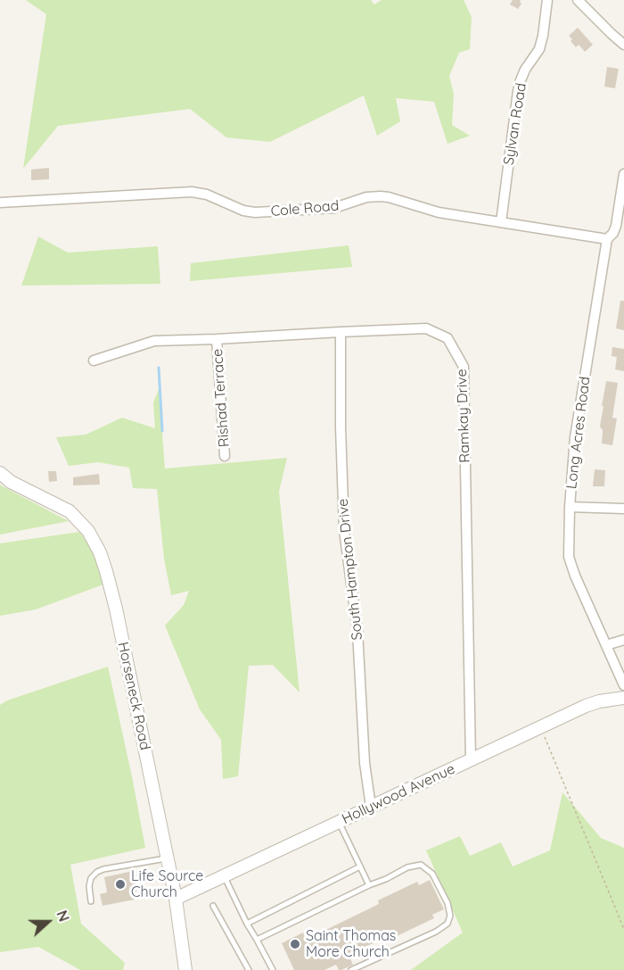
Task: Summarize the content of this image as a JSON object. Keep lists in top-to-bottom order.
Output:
{
  "streets": {
    "street": [
      "Sylvan Road",
      "Cole Road",
      "Rishad Terrace",
      "Ramkay Drive",
      "Long Acres Road",
      "South Hampton Drive",
      "Horseneck Road",
      "Hollywood Avenue"
    ]
  },
  "crossings": [
    ["Sylvan Road", "Cole Road"],
    ["Cole Road", "Long Acres Road"],
    ["Rishad Terrace", "Ramkay Drive"],
    ["Ramkay Drive", "South Hampton Drive"],
    ["Ramkay Drive", "Hollywood Avenue"],
    ["South Hampton Drive", "Hollywood Avenue"],
    ["Horseneck Road", "Hollywood Avenue"]
  ],
  "places": ["Life Source Church", "Saint Thomas More Church"],
  "north": "right"
}
